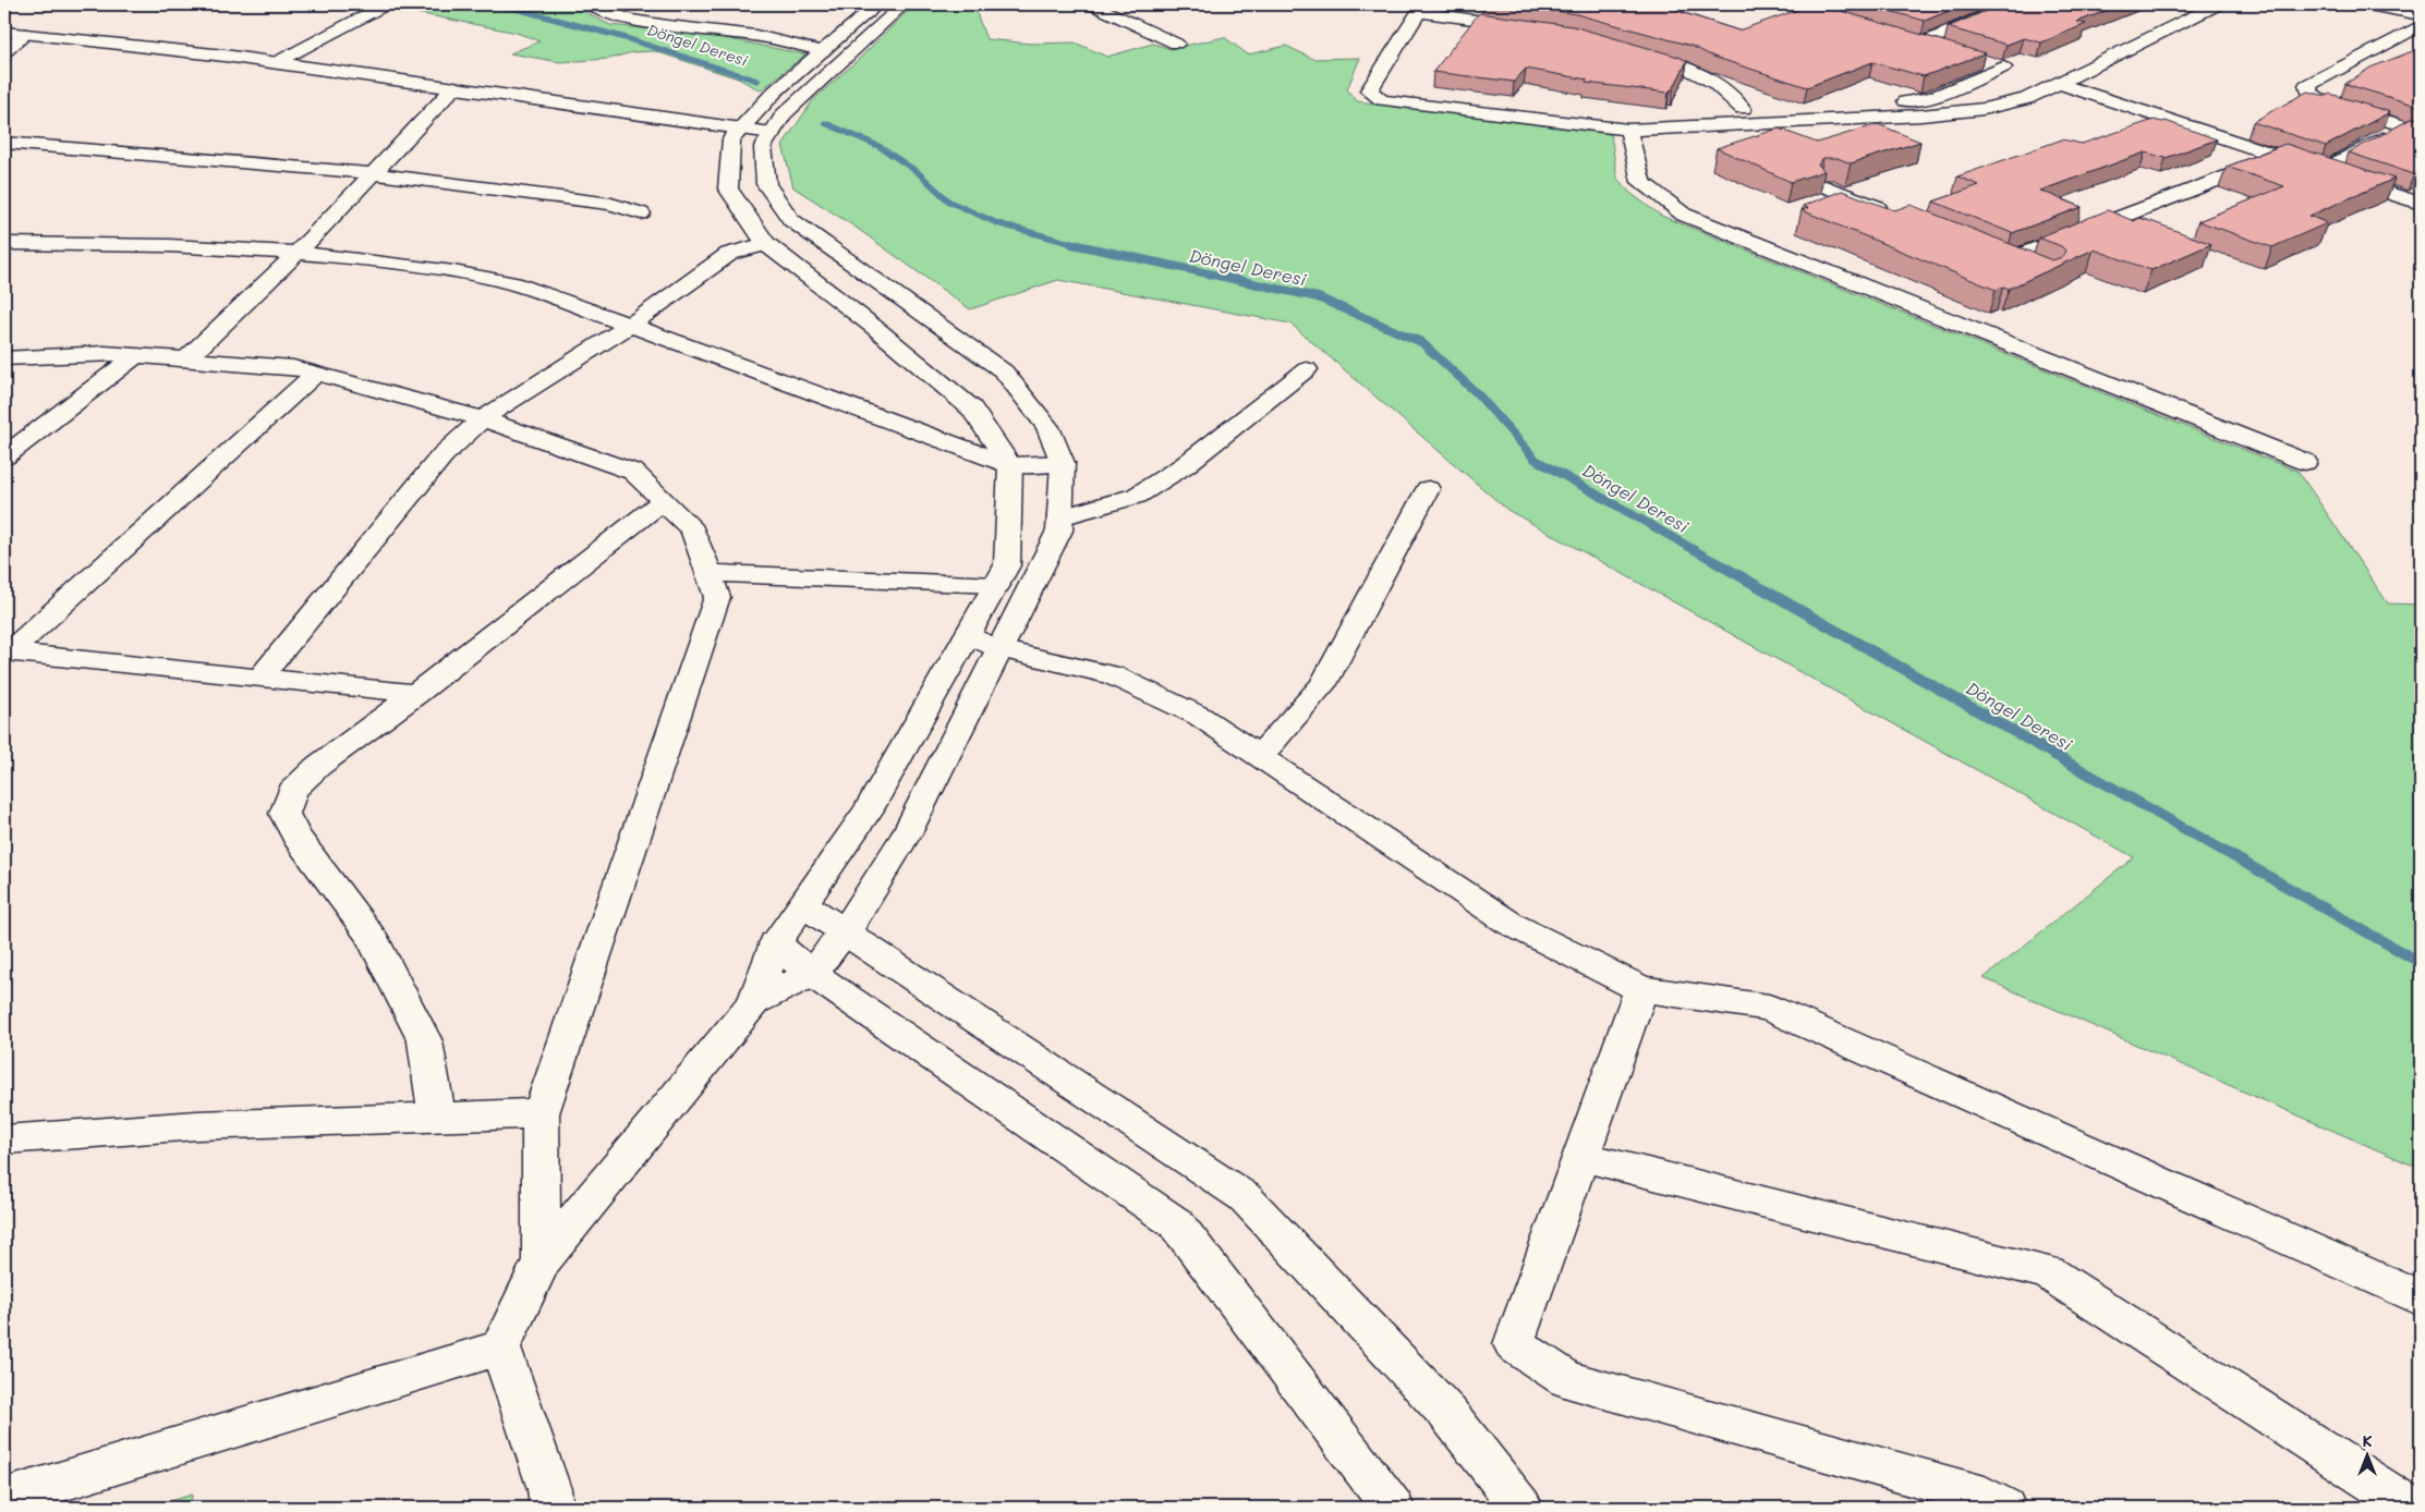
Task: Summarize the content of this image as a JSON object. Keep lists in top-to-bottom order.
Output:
{
  "water": ["Döngel Deresi"],
  "north": "top"
}
